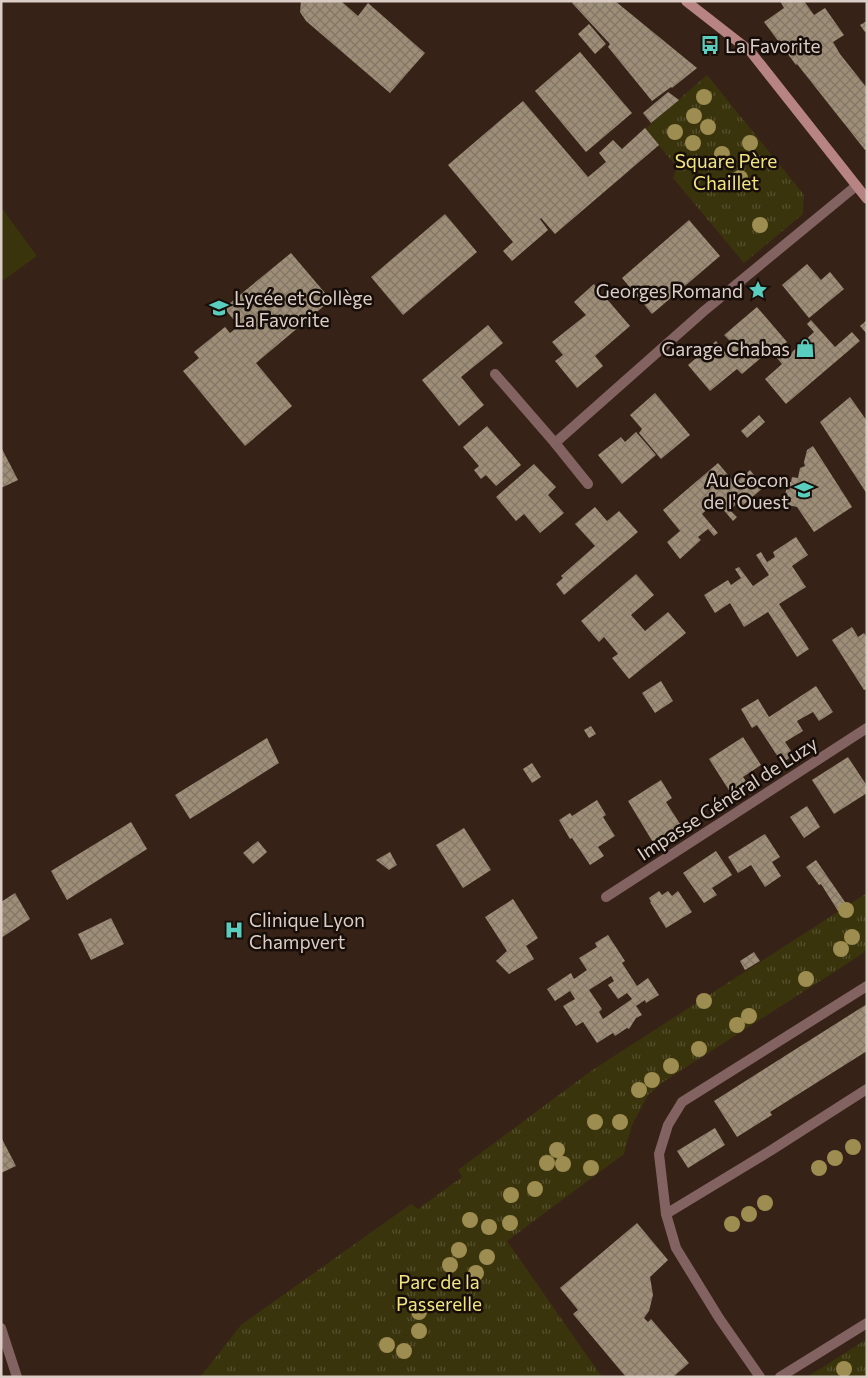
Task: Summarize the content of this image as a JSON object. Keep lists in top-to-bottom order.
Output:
{
  "streets": {
    "street": ["Impasse Général de Luzy"]
  },
  "parks": ["Square Père Chaillet", "Parc de la Passerelle"],
  "places": {
    "bus stop": ["La Favorite"],
    "place": ["Georges Romand"],
    "school or university": ["Lycée et Collège La Favorite", "Au Cocon de l'Ouest"],
    "shop": ["Garage Chabas"],
    "hospital": ["Clinique Lyon Champvert"]
  }
}
